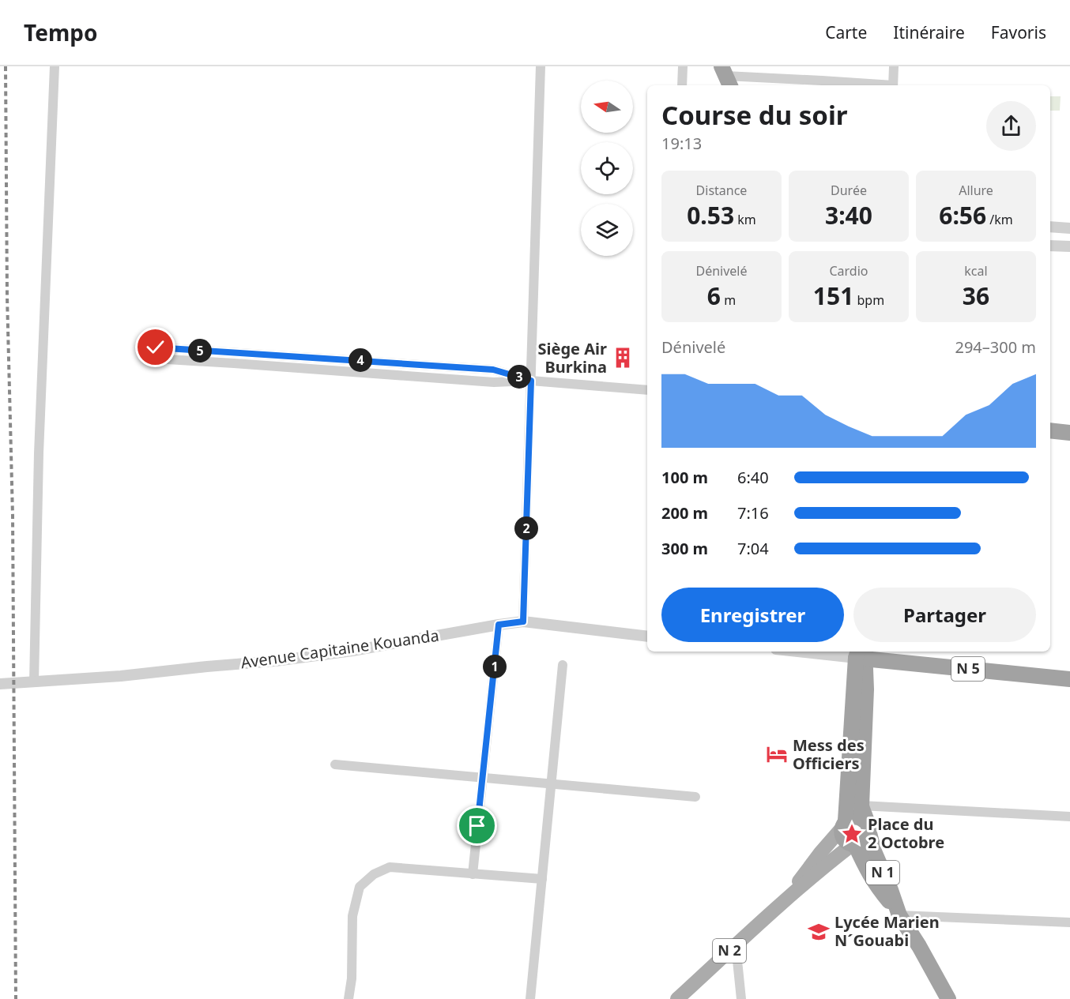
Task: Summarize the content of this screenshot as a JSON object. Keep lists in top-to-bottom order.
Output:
{
  "streets": {
    "highway": ["N 5", "N 1"],
    "main road": ["N 2"],
    "street": ["Avenue Capitaine Kouanda"]
  },
  "crossings": [
    ["N 1", "N 2"]
  ],
  "places": {
    "building": ["Siège Air Burkina"],
    "hotel": ["Mess des Officiers"],
    "place": ["Place du 2 Octobre"],
    "school or university": ["Lycée Marien N´Gouabi"]
  },
  "north": "left",
  "page": {
    "header": "Tempo",
    "nav": ["Carte", "Itinéraire", "Favoris"],
    "heading": ["Course du soir", "19:13"],
    "stats": [
      ["Distance", "0.53 km"],
      ["Durée", "3:40"],
      ["Allure", "6:56 /km"],
      ["Dénivelé", "6 m"],
      ["Cardio", "151 bpm"],
      ["kcal", "36"]
    ],
    "chart": ["Dénivelé", "294–300 m"],
    "pins": [
      "5",
      "4",
      "3",
      "2",
      "1"
    ],
    "list": [
      {
        "name": "100 m",
        "note": "6:40"
      },
      {
        "name": "200 m",
        "note": "7:16"
      },
      {
        "name": "300 m",
        "note": "7:04"
      }
    ],
    "buttons": ["Enregistrer", "Partager"]
  }
}
